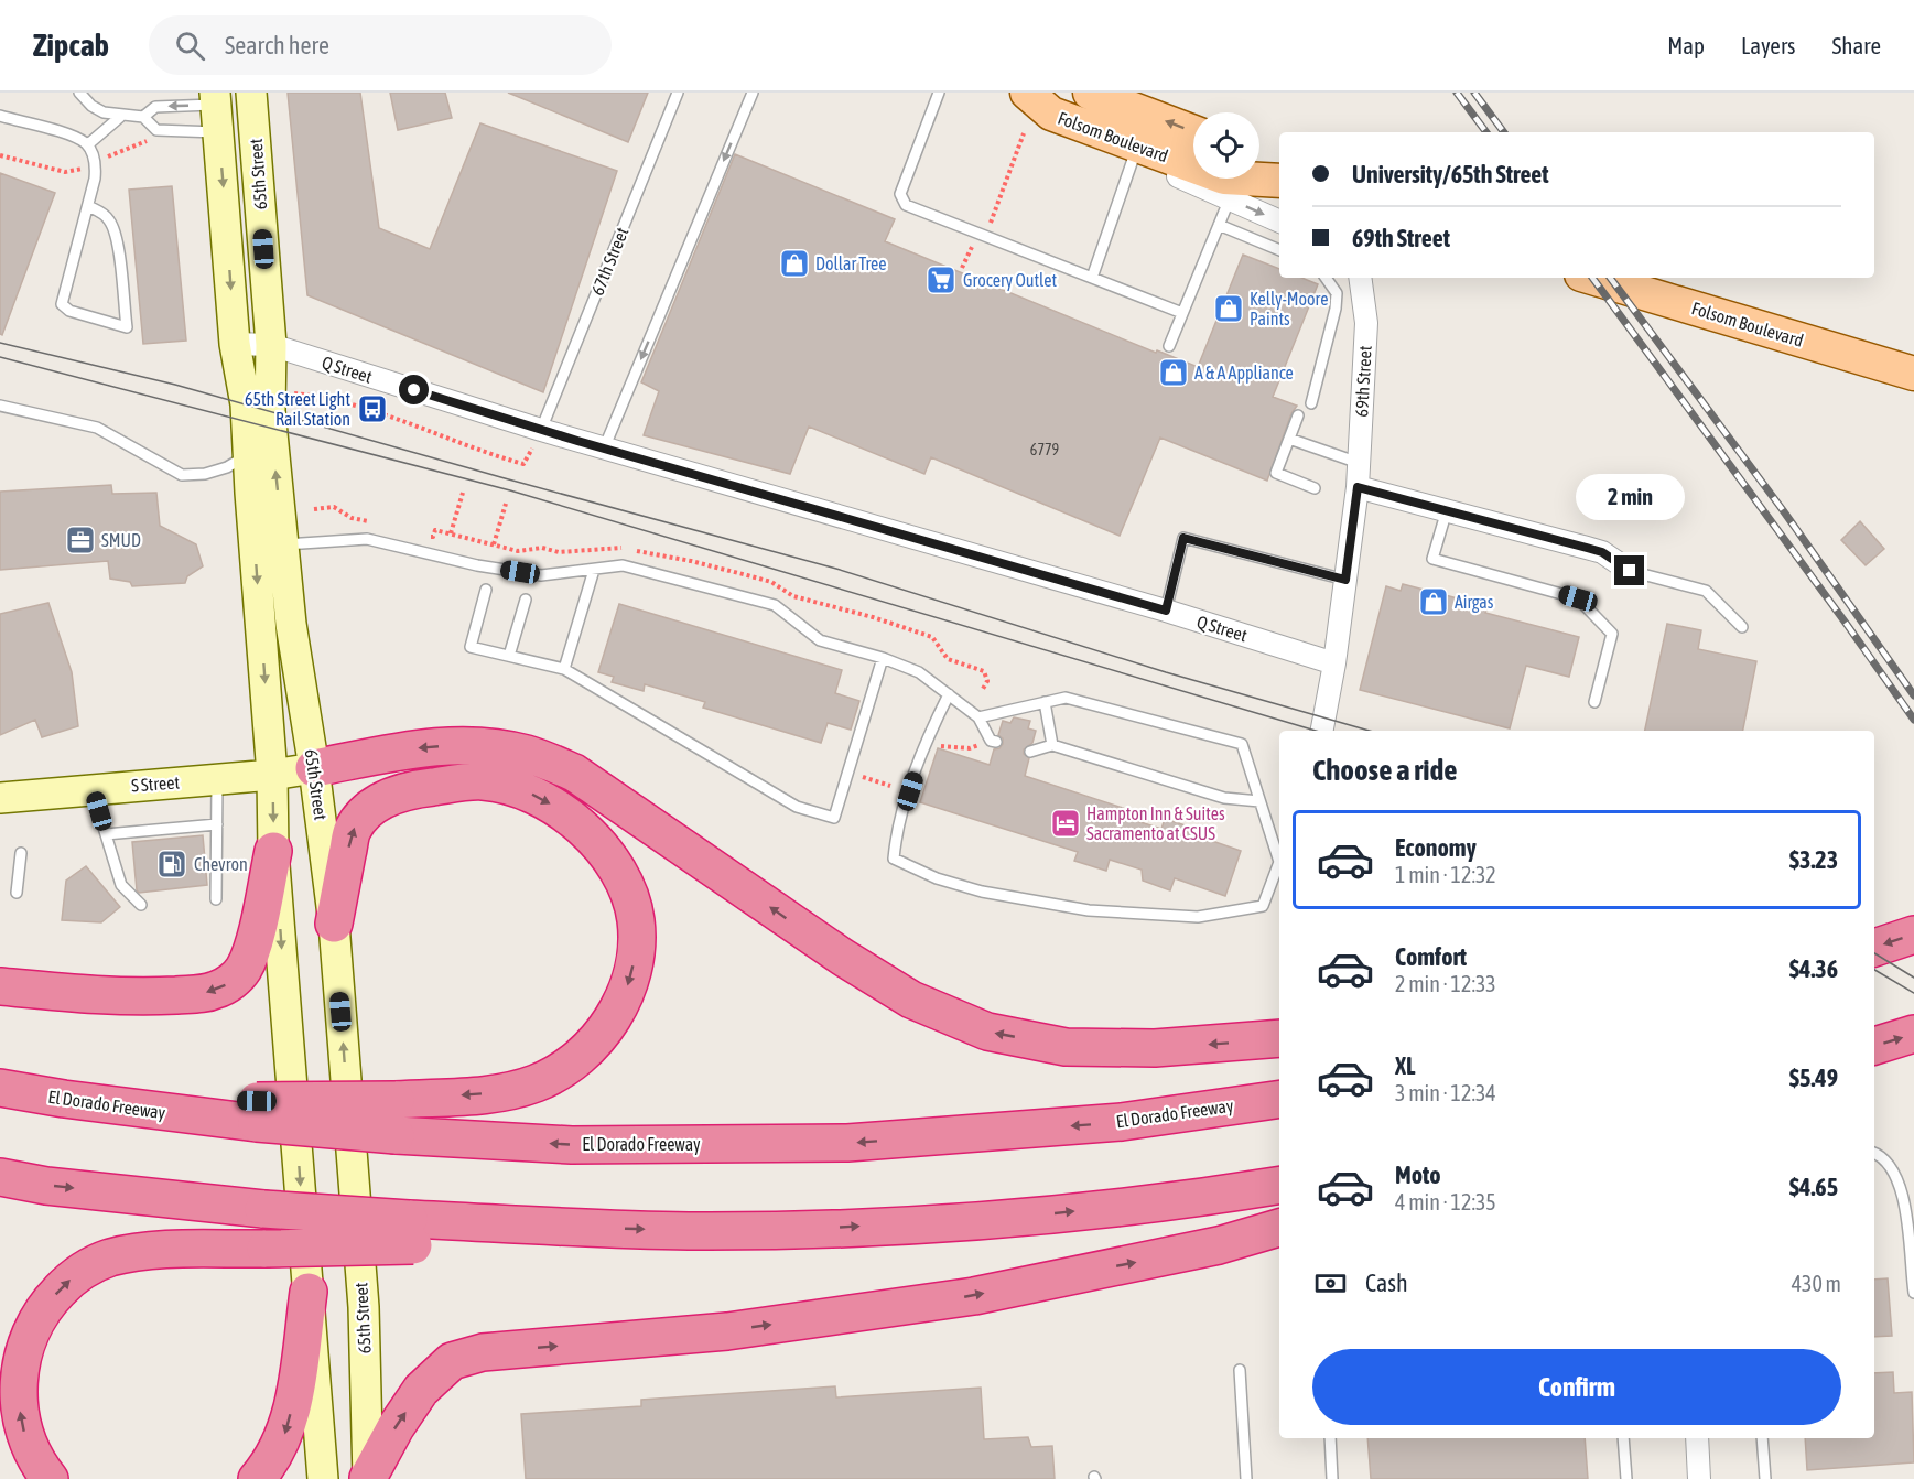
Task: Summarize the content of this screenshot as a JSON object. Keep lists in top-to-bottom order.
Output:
{
  "streets": {
    "highway": ["El Dorado Freeway"],
    "main road": ["Folsom Boulevard", "65th Street", "S Street"],
    "street": ["Q Street", "69th Street"],
    "lane": ["67th Street"]
  },
  "crossings": [
    ["65th Street", "Q Street"],
    ["65th Street", "S Street"],
    ["67th Street", "Q Street"],
    ["Q Street", "69th Street"]
  ],
  "places": {
    "shop": [
      "Dollar Tree",
      "Kelly-Moore Paints",
      "A & A Appliance",
      "Airgas"
    ],
    "supermarket": ["Grocery Outlet"],
    "bus stop": ["65th Street Light Rail Station"],
    "office": ["SMUD"],
    "hotel": ["Hampton Inn & Suites Sacramento at CSUS"],
    "fuel station": ["Chevron"]
  },
  "house_numbers": ["6779"],
  "page": {
    "header": "Zipcab",
    "search": "Search here",
    "nav": ["Map", "Layers", "Share"],
    "banner": ["University/65th Street", "69th Street"],
    "bubble": "2 min",
    "heading": "Choose a ride",
    "list": [
      {
        "name": "Economy",
        "note": "1 min · 12:32",
        "value": "$3.23"
      },
      {
        "name": "Comfort",
        "note": "2 min · 12:33",
        "value": "$4.36"
      },
      {
        "name": "XL",
        "note": "3 min · 12:34",
        "value": "$5.49"
      },
      {
        "name": "Moto",
        "note": "4 min · 12:35",
        "value": "$4.65"
      }
    ],
    "pay": ["Cash", "430 m"],
    "buttons": "Confirm"
  }
}
